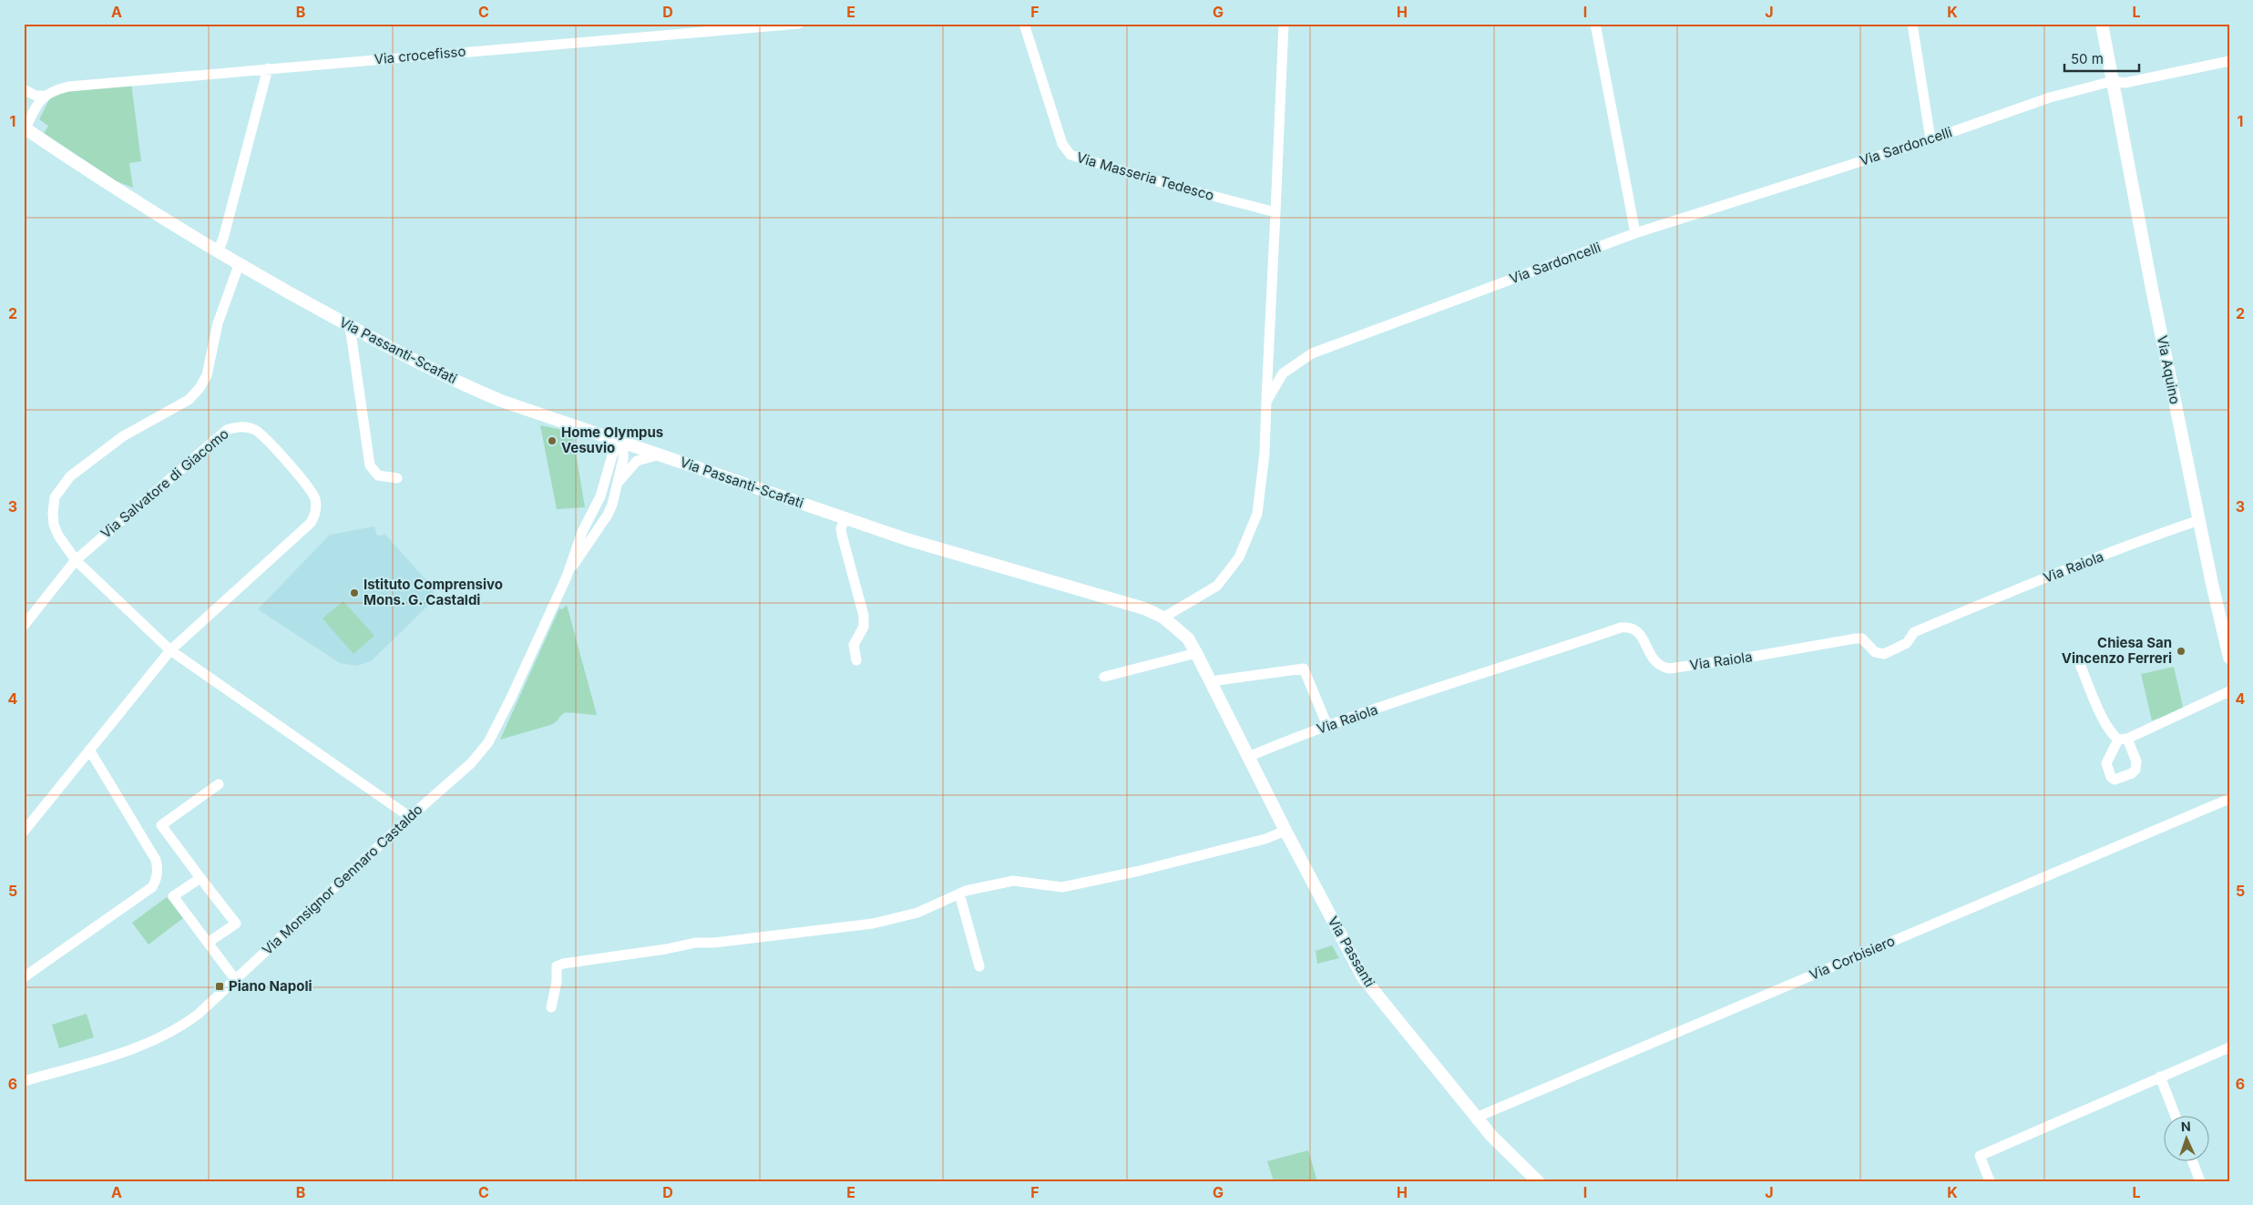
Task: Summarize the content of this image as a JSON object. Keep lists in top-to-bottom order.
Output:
{
  "streets": {
    "street": [
      "Via crocefisso",
      "Via Sardoncelli",
      "Via Masseria Tedesco",
      "Via Passanti-Scafati",
      "Via Aquino",
      "Via Salvatore di Giacomo",
      "Via Raiola",
      "Via Monsignor Gennaro Castaldo",
      "Via Passanti",
      "Via Corbisiero"
    ]
  },
  "crossings": [
    ["Via Sardoncelli", "Via Passanti-Scafati"],
    ["Via Sardoncelli", "Via Aquino"],
    ["Via Passanti-Scafati", "Via Passanti"],
    ["Via Aquino", "Via Raiola"],
    ["Via Raiola", "Via Passanti"],
    ["Via Passanti", "Via Corbisiero"]
  ],
  "places": {
    "other": ["Home Olympus Vesuvio", "Istituto Comprensivo Mons. G. Castaldi", "Chiesa San Vincenzo Ferreri"],
    "transit": ["Piano Napoli"]
  },
  "scale_bar": "50 m",
  "north": "top",
  "grid": {
    "columns": [
      "A",
      "B",
      "C",
      "D",
      "E",
      "F",
      "G",
      "H",
      "I",
      "J",
      "K",
      "L"
    ],
    "rows": [
      "1",
      "2",
      "3",
      "4",
      "5",
      "6"
    ]
  }
}
